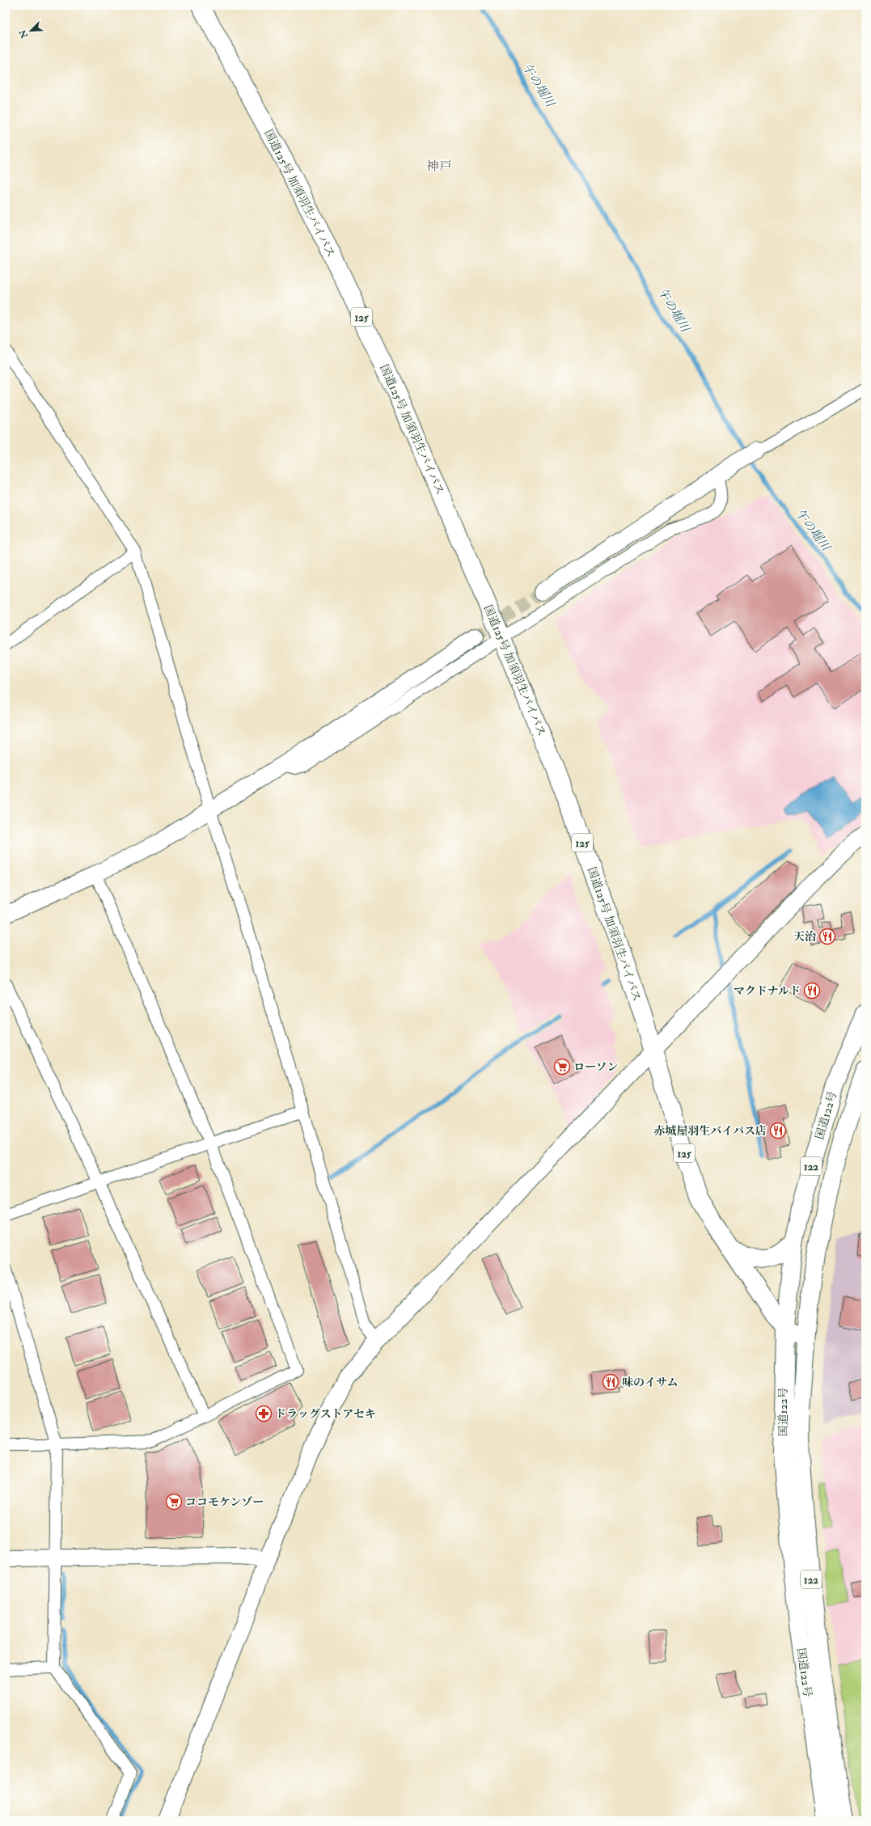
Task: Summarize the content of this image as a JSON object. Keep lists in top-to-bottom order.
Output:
{
  "streets": {
    "highway": [
      "国道125号 加須羽生バイパス",
      "125",
      "国道122号",
      "122"
    ]
  },
  "crossings": [
    ["国道125号 加須羽生バイパス", "国道122号"]
  ],
  "districts": ["神戸"],
  "water": ["午の堀川"],
  "places": {
    "restaurant": [
      "天治",
      "マクドナルド",
      "赤城屋羽生バイパス店",
      "味のイサム"
    ],
    "supermarket": ["ローソン", "ココモケンゾー"],
    "pharmacy": ["ドラッグストアセキ"]
  },
  "north": "bottom left"
}
